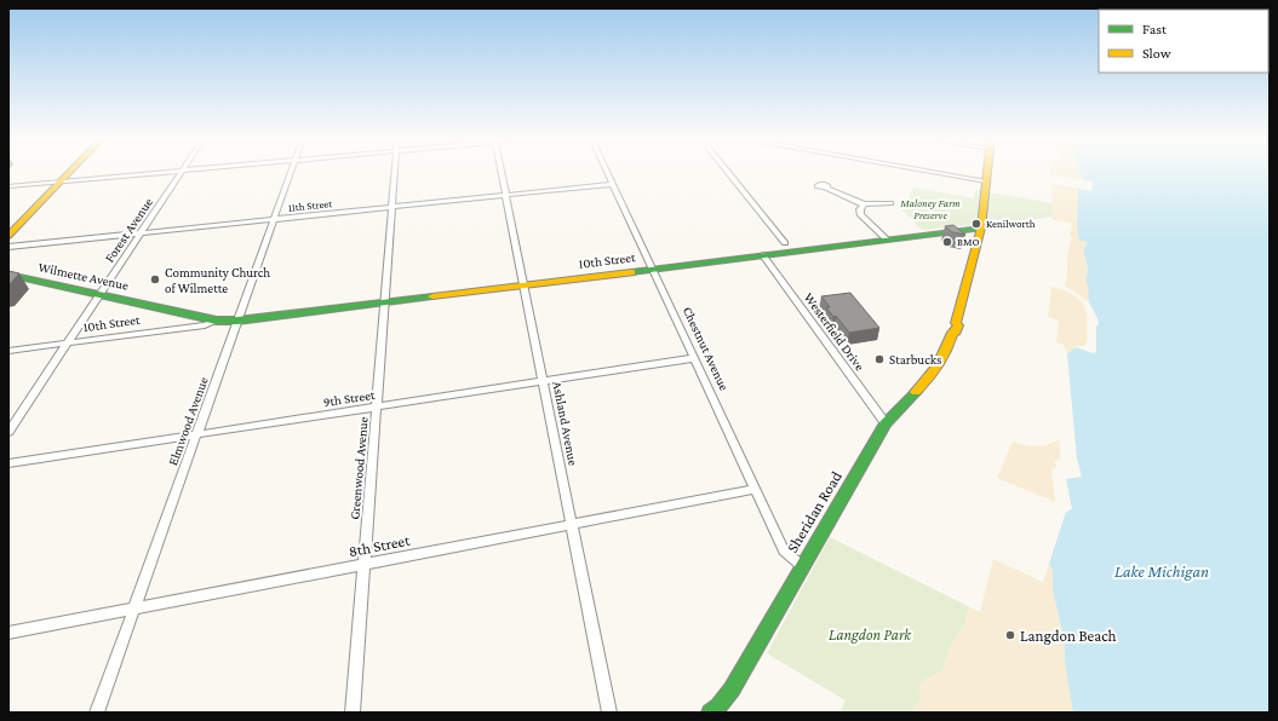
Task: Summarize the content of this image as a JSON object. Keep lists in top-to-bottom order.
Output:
{
  "streets": {
    "street": [
      "11th Street",
      "Forest Avenue",
      "10th Street",
      "Wilmette Avenue",
      "Westerfield Drive",
      "Chestnut Avenue",
      "9th Street",
      "Elmwood Avenue",
      "Ashland Avenue",
      "Greenwood Avenue",
      "Sheridan Road",
      "8th Street"
    ]
  },
  "crossings": [
    ["11th Street", "Forest Avenue"],
    ["11th Street", "Chestnut Avenue"],
    ["11th Street", "Elmwood Avenue"],
    ["11th Street", "Ashland Avenue"],
    ["11th Street", "Greenwood Avenue"],
    ["Forest Avenue", "10th Street"],
    ["Forest Avenue", "Wilmette Avenue"],
    ["10th Street", "Wilmette Avenue"],
    ["10th Street", "Westerfield Drive"],
    ["10th Street", "Chestnut Avenue"],
    ["10th Street", "Elmwood Avenue"],
    ["10th Street", "Ashland Avenue"],
    ["10th Street", "Greenwood Avenue"],
    ["10th Street", "Sheridan Road"],
    ["Wilmette Avenue", "Elmwood Avenue"],
    ["Westerfield Drive", "Sheridan Road"],
    ["Chestnut Avenue", "9th Street"],
    ["Chestnut Avenue", "Sheridan Road"],
    ["Chestnut Avenue", "8th Street"],
    ["9th Street", "Elmwood Avenue"],
    ["9th Street", "Ashland Avenue"],
    ["9th Street", "Greenwood Avenue"],
    ["Elmwood Avenue", "8th Street"],
    ["Ashland Avenue", "8th Street"],
    ["Greenwood Avenue", "8th Street"]
  ],
  "water": ["Lake Michigan"],
  "parks": ["Maloney Farm Preserve", "Langdon Park"],
  "places": [
    "Kenilworth",
    "BMO",
    "Community Church of Wilmette",
    "Starbucks",
    "Langdon Beach"
  ],
  "legend": ["Fast", "Slow"]
}
